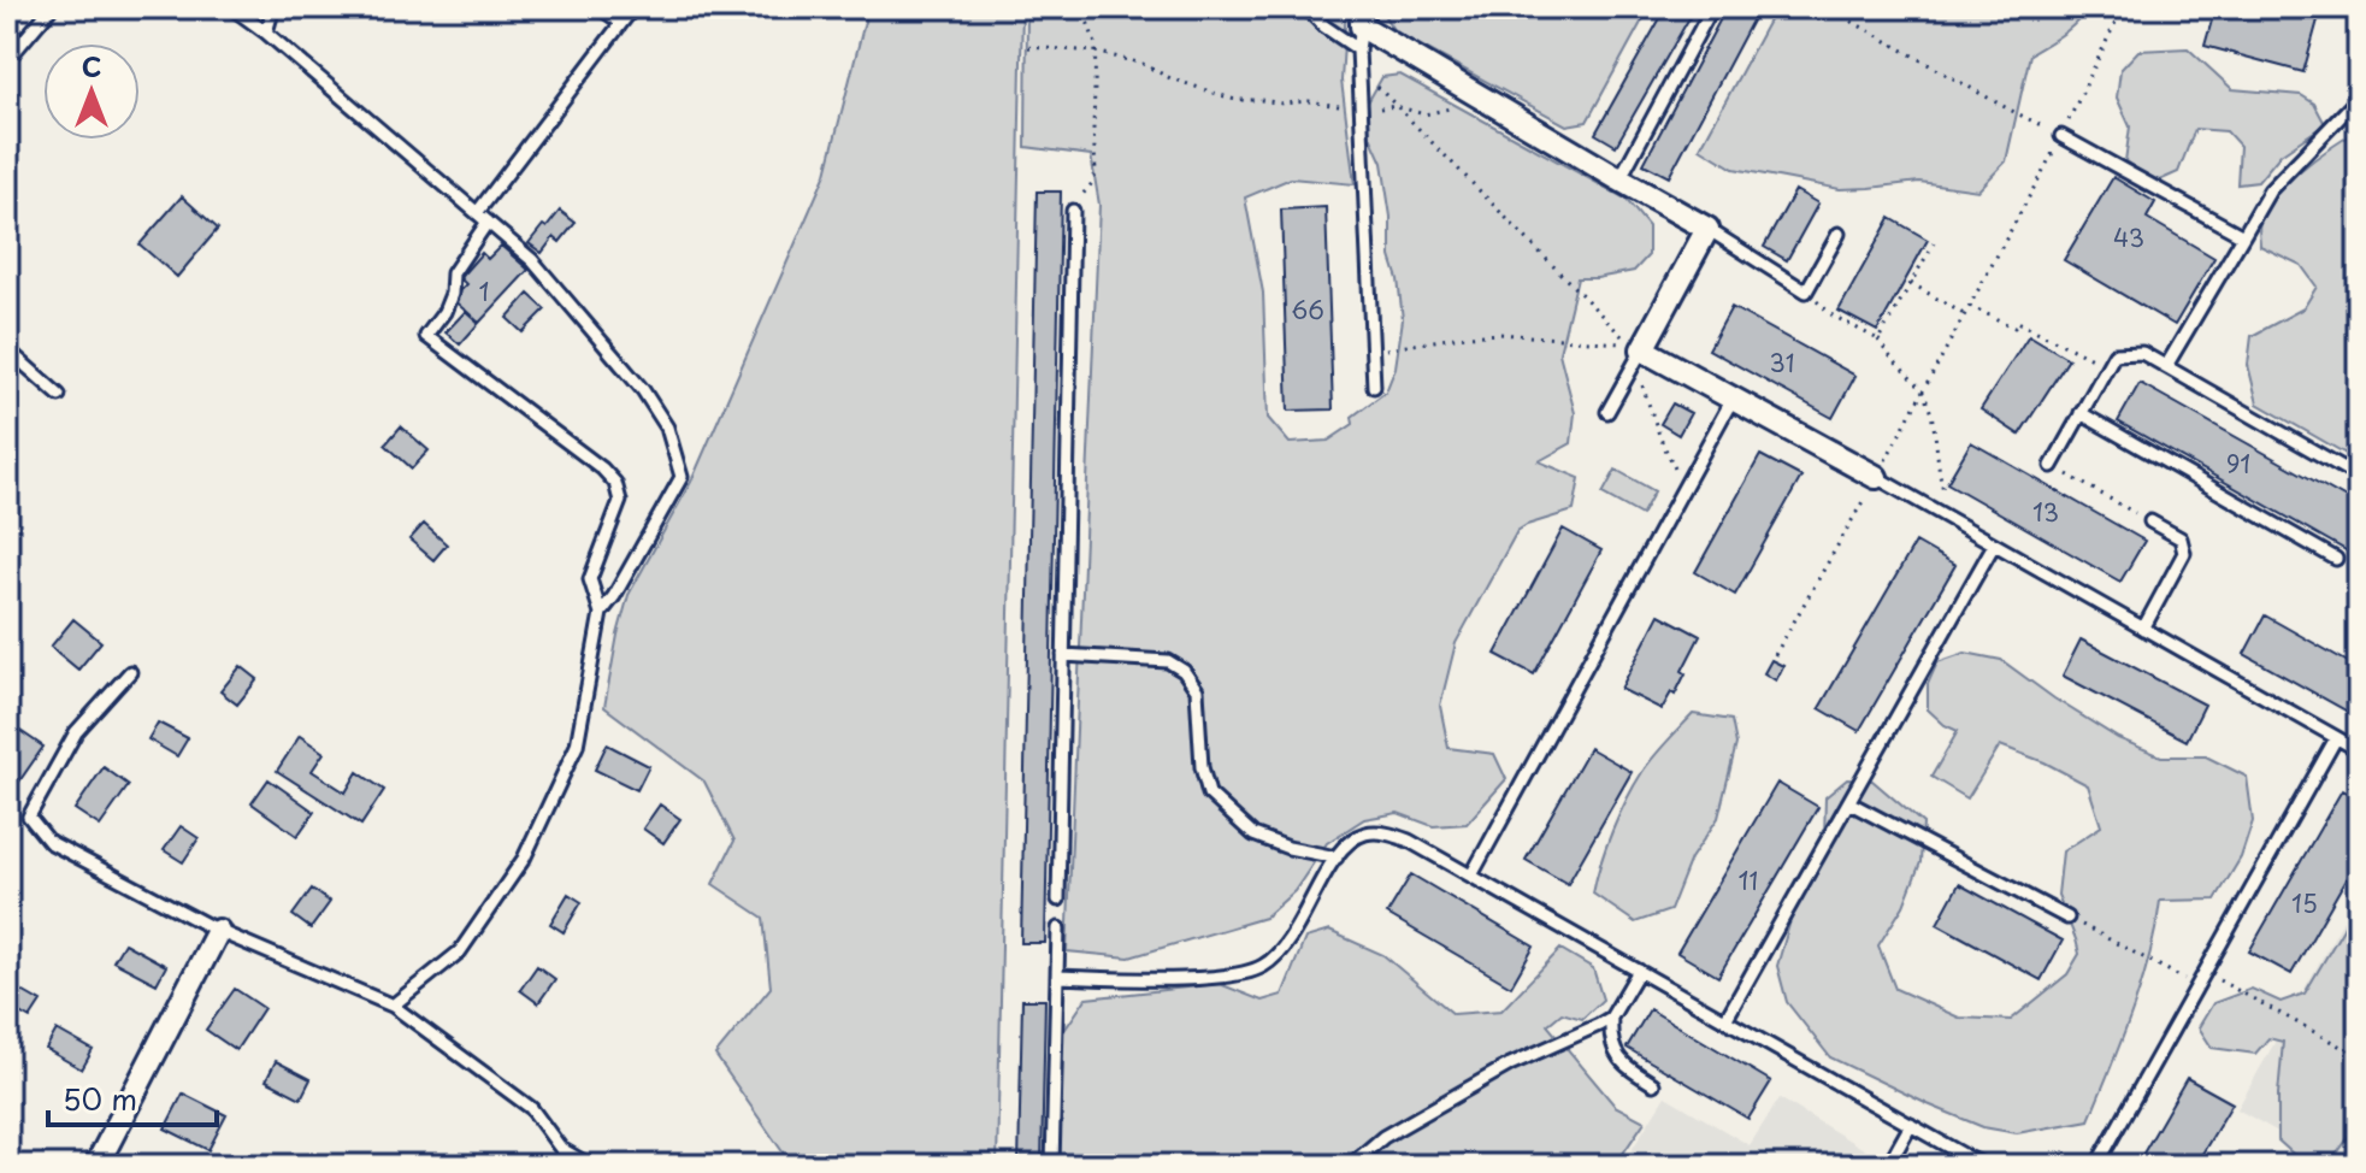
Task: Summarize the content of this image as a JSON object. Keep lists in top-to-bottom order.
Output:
{
  "house_numbers": [
    "43",
    "1",
    "66",
    "31",
    "91",
    "13",
    "11",
    "15"
  ],
  "scale_bar": "50 m",
  "north": "top"
}
